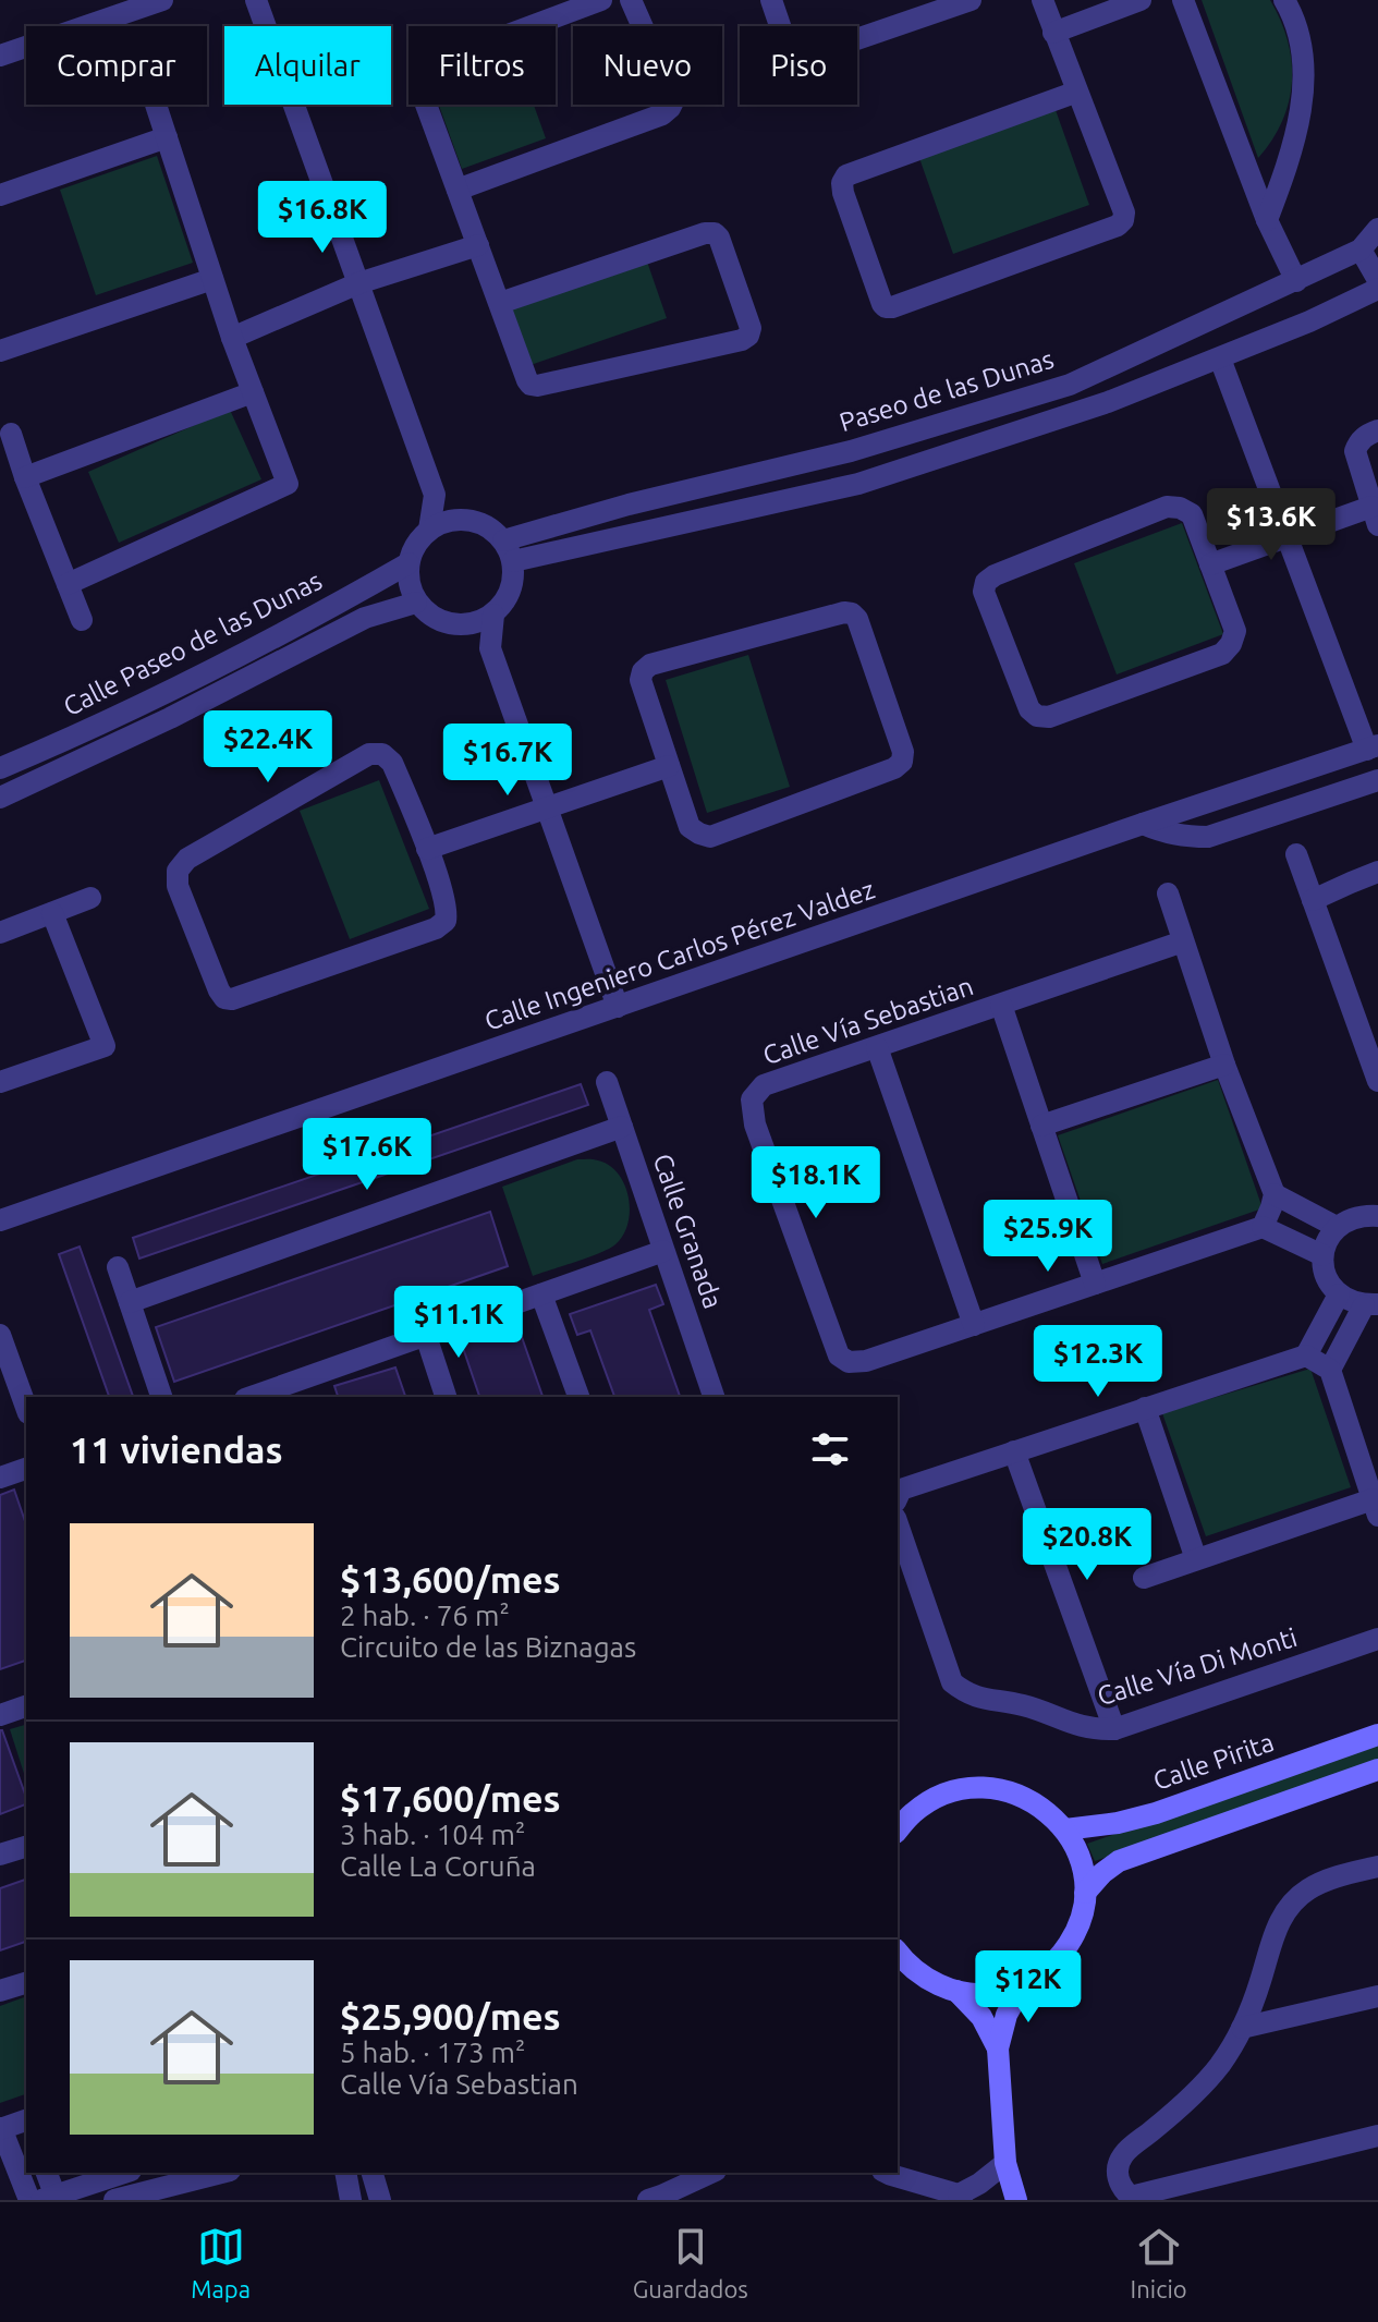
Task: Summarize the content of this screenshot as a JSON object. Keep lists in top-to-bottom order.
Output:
{
  "streets": {
    "street": [
      "Paseo de las Dunas",
      "Calle Paseo de las Dunas",
      "Calle Ingeniero Carlos Pérez Valdez",
      "Calle Vía Sebastian",
      "Calle Granada",
      "Calle Vía Di Monti",
      "Calle Pirita"
    ]
  },
  "crossings": [
    ["Paseo de las Dunas", "Calle Paseo de las Dunas"]
  ],
  "page": {
    "chip": [
      "Comprar",
      "Alquilar",
      "Filtros",
      "Nuevo",
      "Piso"
    ],
    "price": [
      "$16.8K",
      "$13.6K",
      "$22.4K",
      "$16.7K",
      "$17.6K",
      "$18.1K",
      "$25.9K",
      "$11.1K",
      "$12.3K",
      "$20.8K",
      "$12K"
    ],
    "heading": "11 viviendas",
    "list": [
      {
        "name": "$13,600/mes",
        "note": "2 hab. · 76 m² · Circuito de las Biznagas"
      },
      {
        "name": "$17,600/mes",
        "note": "3 hab. · 104 m² · Calle La Coruña"
      },
      {
        "name": "$25,900/mes",
        "note": "5 hab. · 173 m² · Calle Vía Sebastian"
      }
    ],
    "tabs": ["Mapa", "Guardados", "Inicio"]
  }
}
